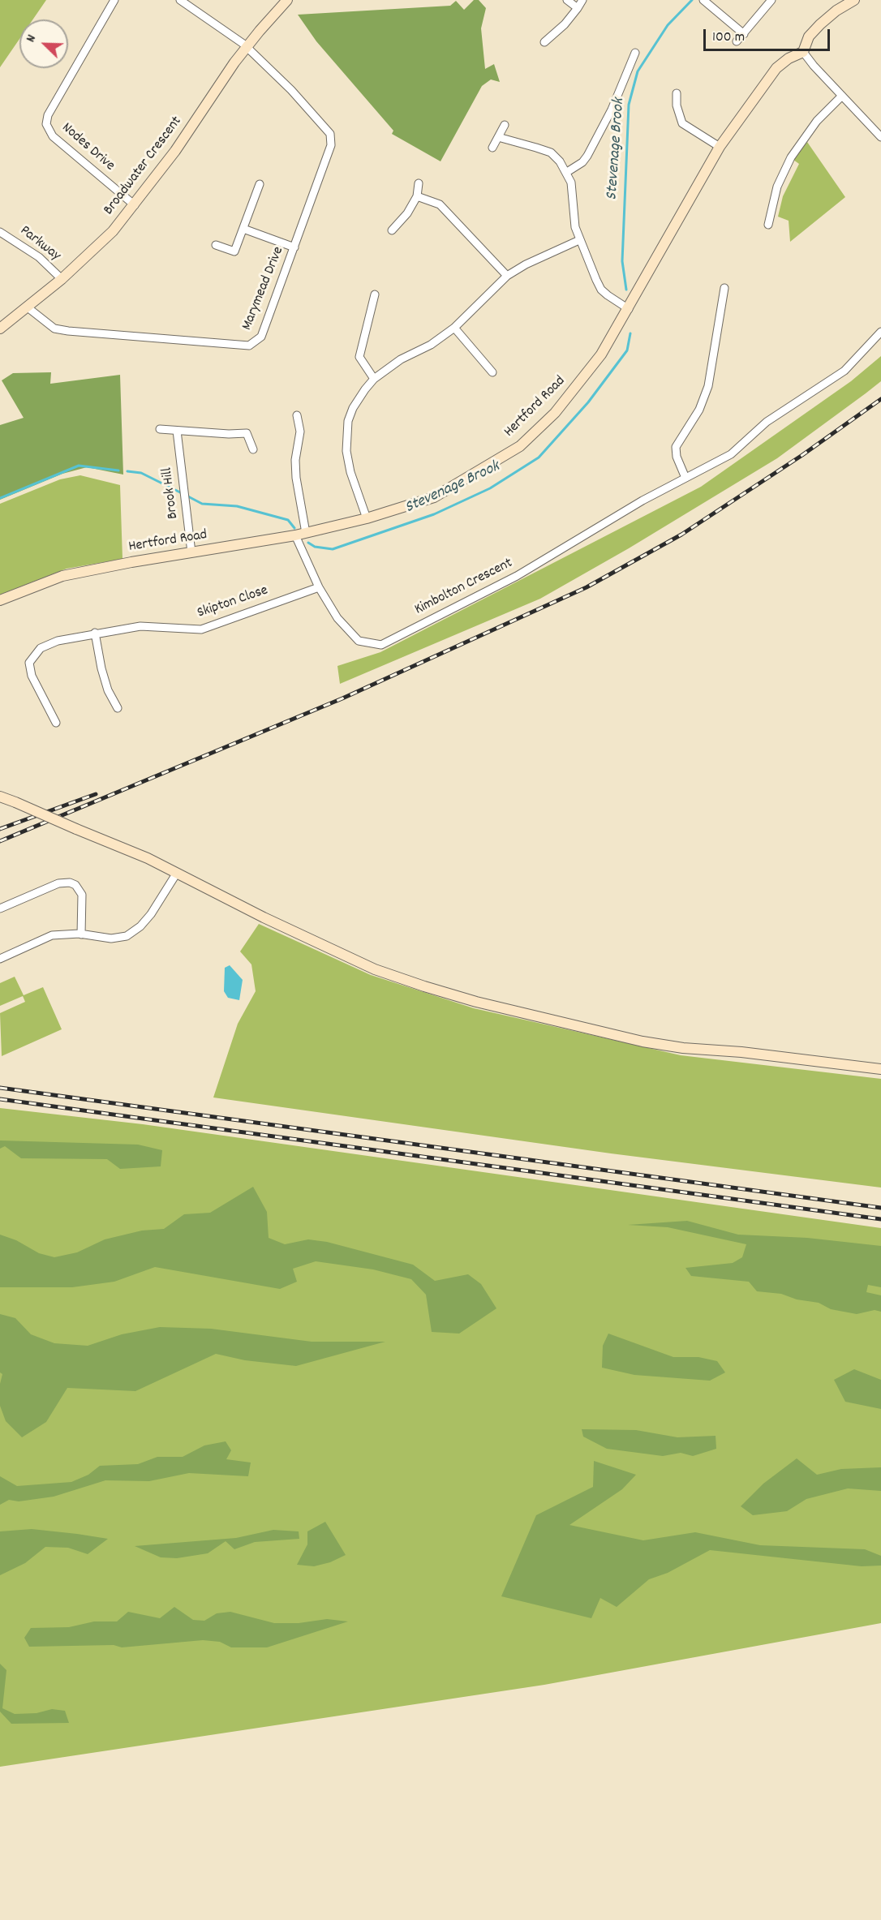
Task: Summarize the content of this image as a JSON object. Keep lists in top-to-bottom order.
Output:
{
  "streets": {
    "street": [
      "Nodes Drive",
      "Broadwater Crescent",
      "Parkway",
      "Marymead Drive",
      "Hertford Road",
      "Brook Hill",
      "Kimbolton Crescent",
      "Skipton Close"
    ]
  },
  "crossings": [
    ["Nodes Drive", "Broadwater Crescent"],
    ["Broadwater Crescent", "Parkway"],
    ["Broadwater Crescent", "Marymead Drive"],
    ["Hertford Road", "Brook Hill"],
    ["Hertford Road", "Kimbolton Crescent"],
    ["Kimbolton Crescent", "Skipton Close"]
  ],
  "water": ["Stevenage Brook"],
  "scale_bar": "100 m",
  "north": "top left"
}
